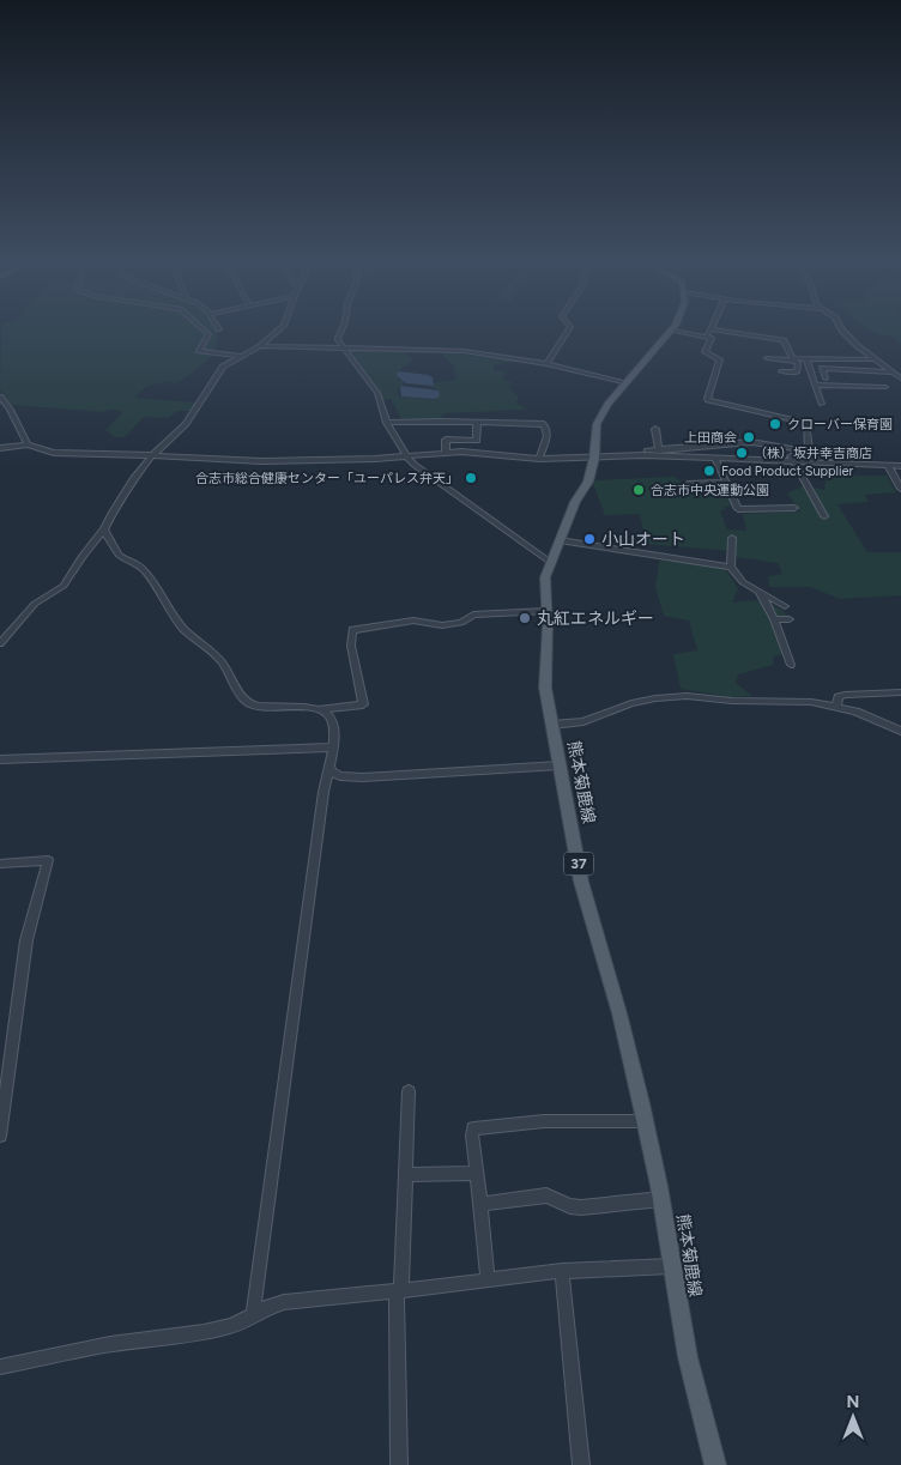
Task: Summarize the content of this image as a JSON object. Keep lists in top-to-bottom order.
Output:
{
  "streets": {
    "main road": ["熊本菊鹿線", "37"]
  },
  "places": [
    "クローバー保育園",
    "上田商会",
    "（株）坂井幸吉商店",
    "Food Product Supplier",
    "合志市総合健康センター「ユーパレス弁天」",
    "合志市中央運動公園",
    "小山オート",
    "丸紅エネルギー"
  ],
  "north": "top"
}
